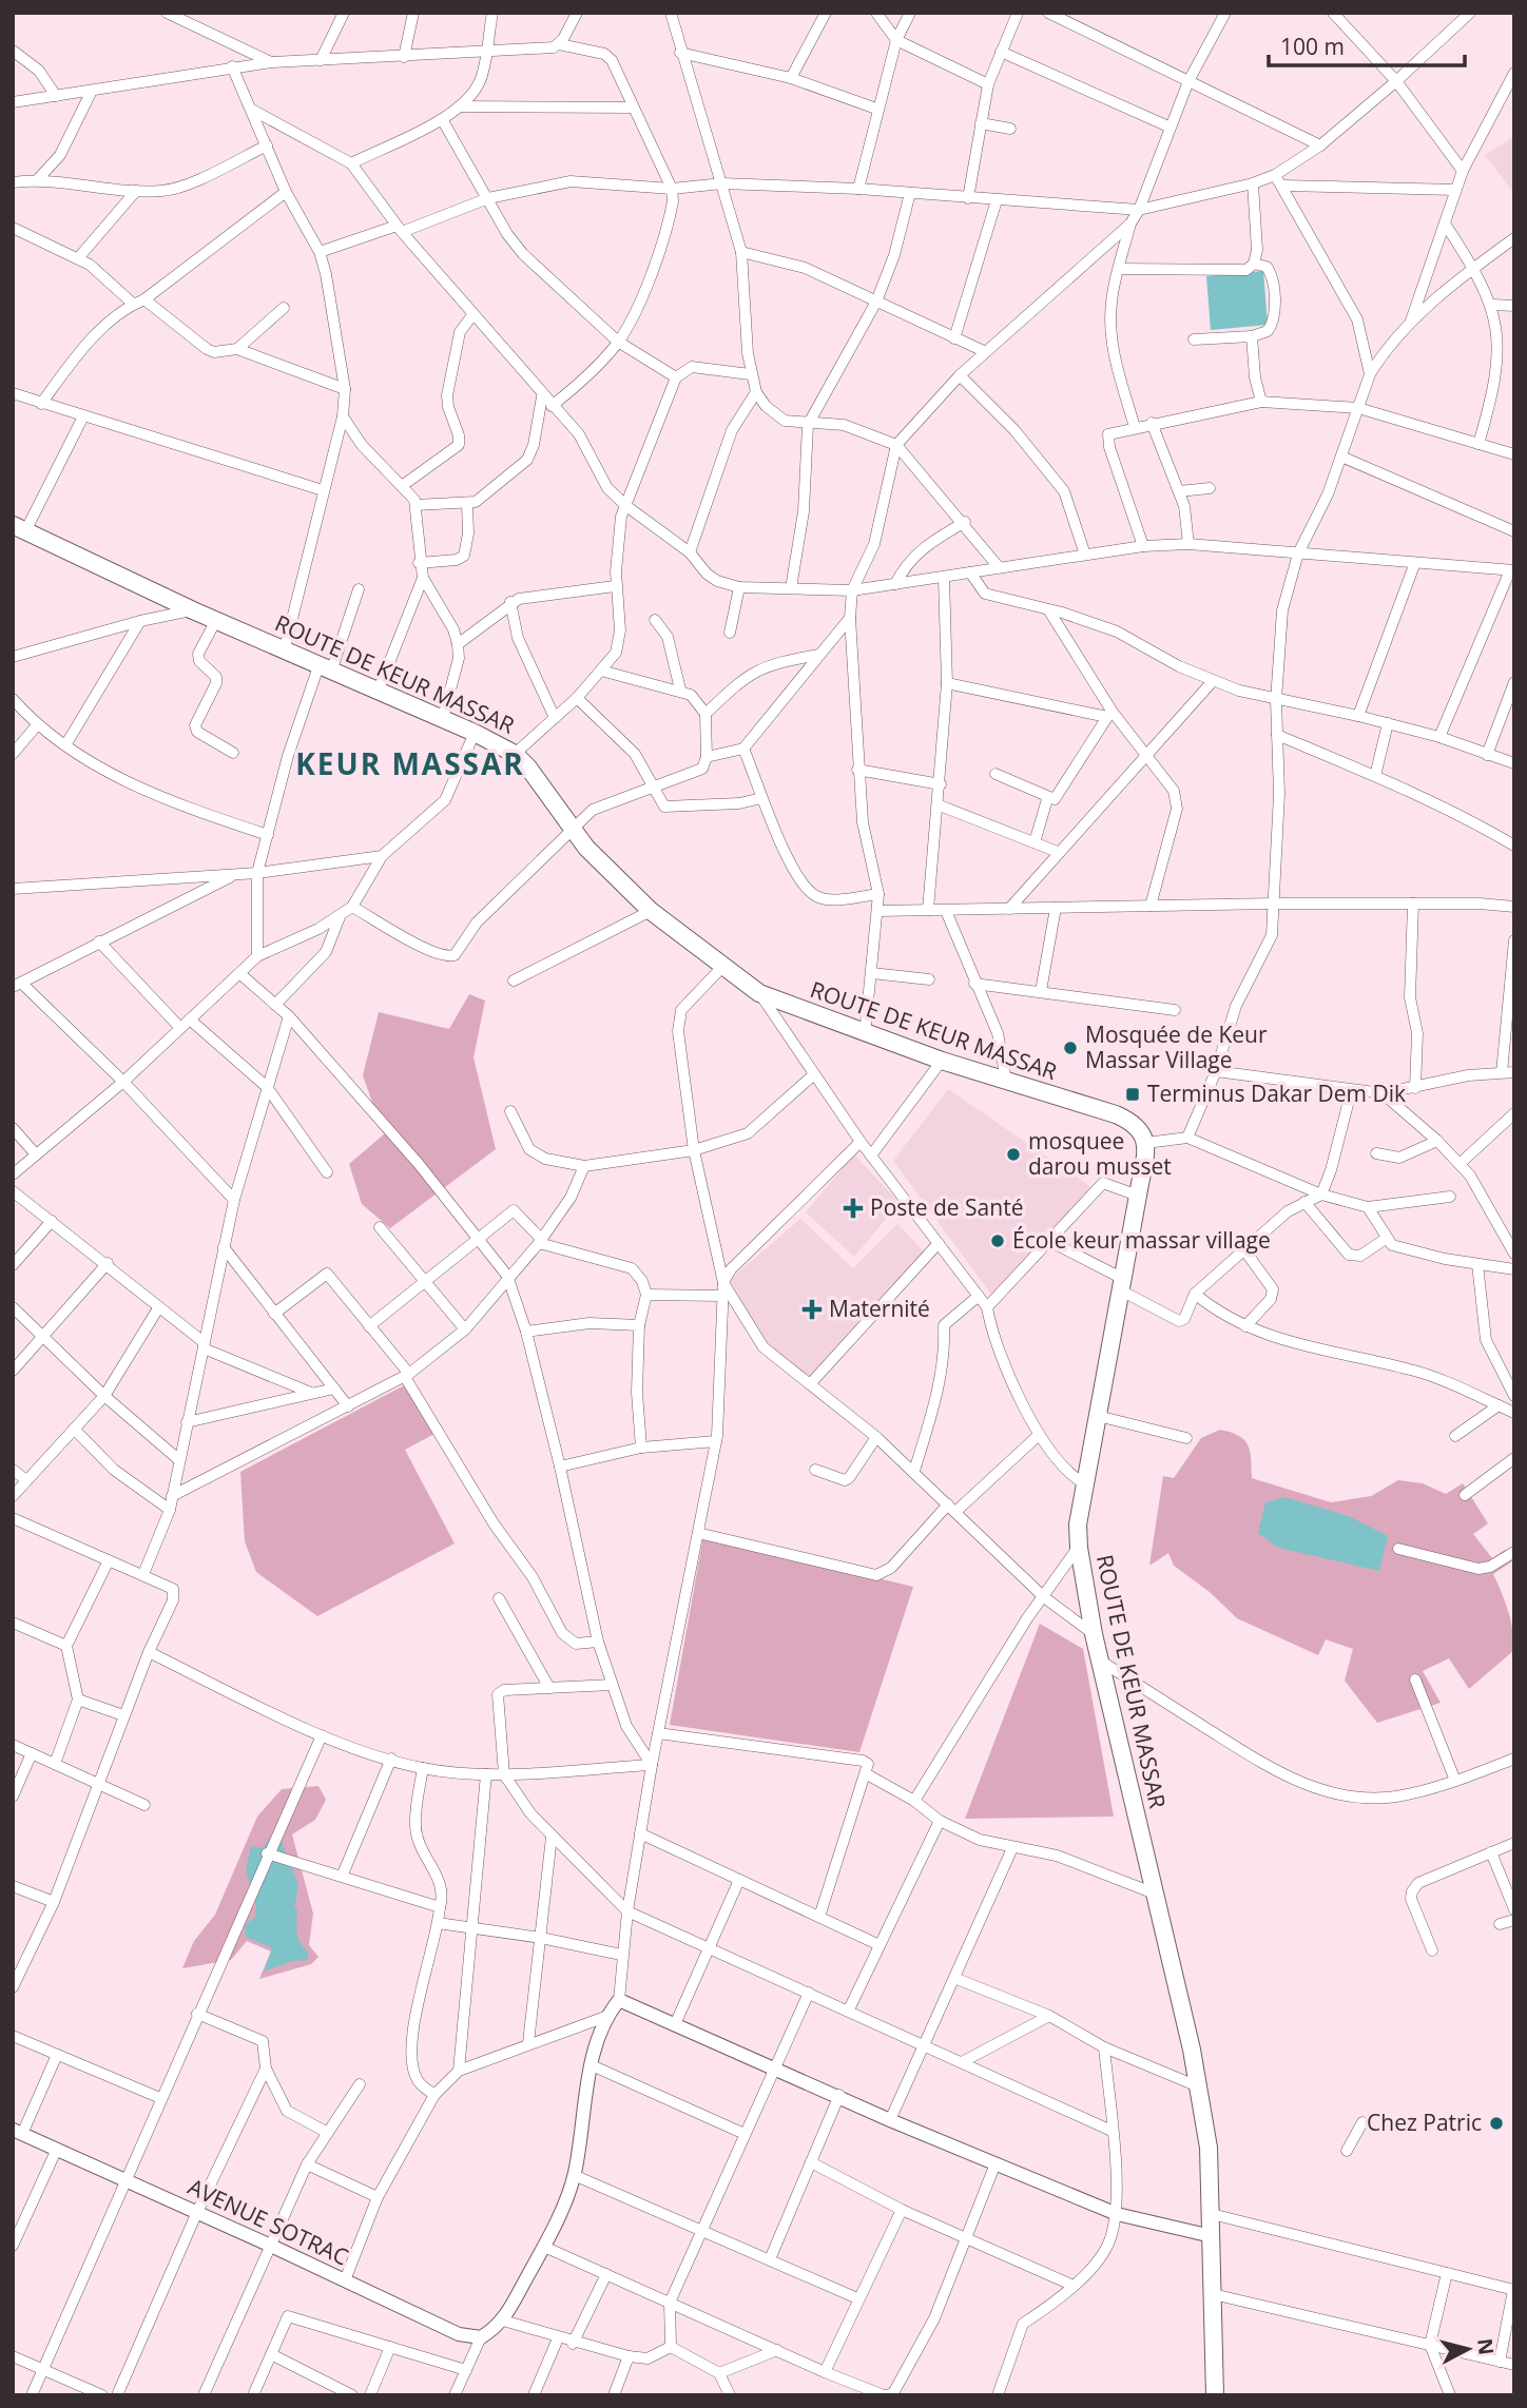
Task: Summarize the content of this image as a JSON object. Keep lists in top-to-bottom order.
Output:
{
  "streets": {
    "main road": ["ROUTE DE KEUR MASSAR"],
    "street": ["AVENUE SOTRAC"]
  },
  "districts": ["KEUR MASSAR"],
  "places": {
    "other": [
      "Mosquée de Keur Massar Village",
      "mosquee darou musset",
      "École keur massar village",
      "Chez Patric"
    ],
    "transit": ["Terminus Dakar Dem Dik"],
    "health": ["Poste de Santé", "Maternité"]
  },
  "scale_bar": "100 m",
  "north": "right"
}
